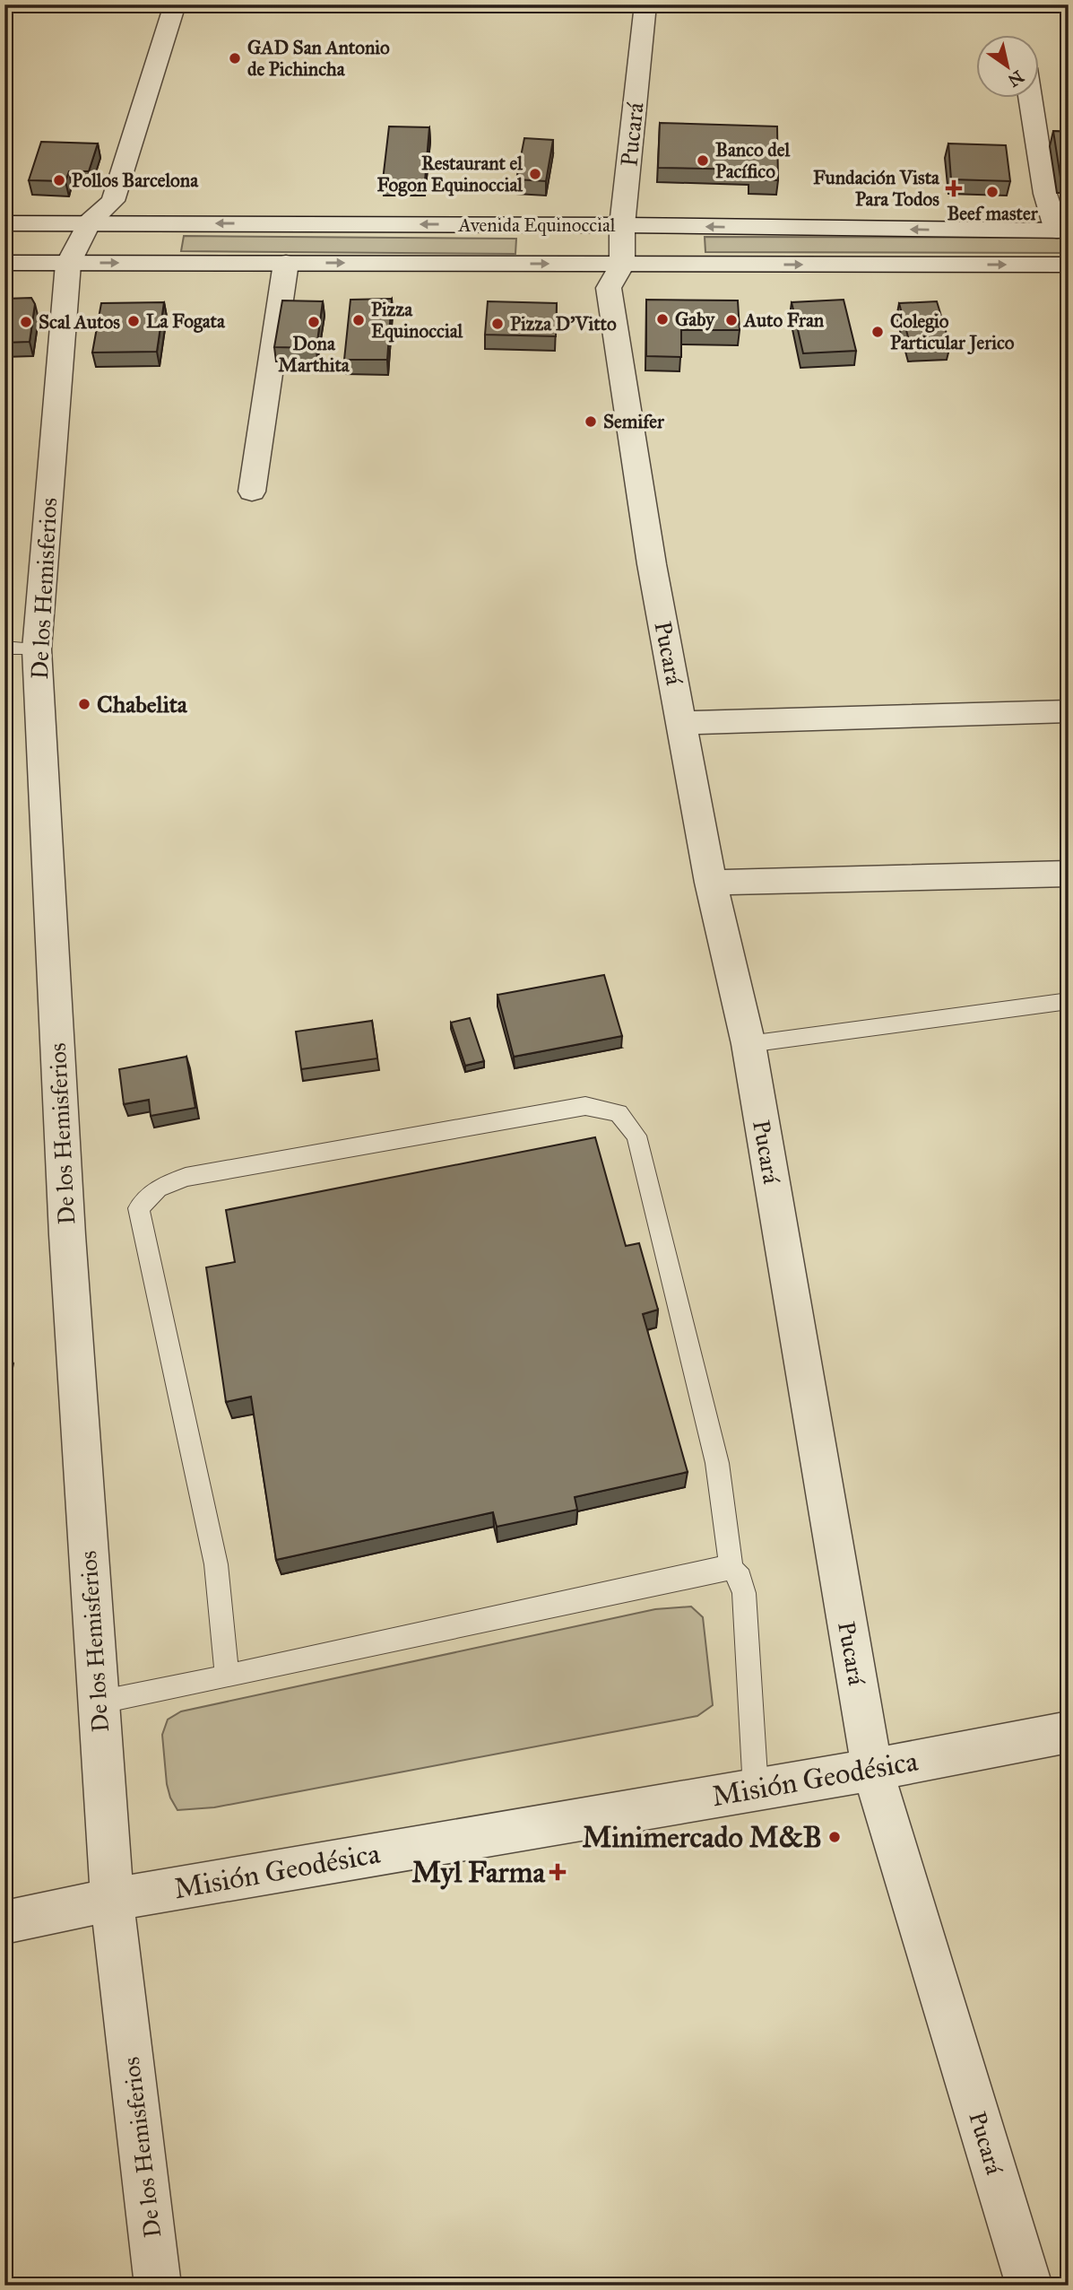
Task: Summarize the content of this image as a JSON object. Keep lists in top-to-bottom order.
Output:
{
  "streets": {
    "street": [
      "Pucará",
      "Avenida Equinoccial",
      "De los Hemisferios",
      "Misión Geodésica"
    ]
  },
  "crossings": [
    ["Pucará", "Avenida Equinoccial"],
    ["Pucará", "Misión Geodésica"],
    ["Avenida Equinoccial", "De los Hemisferios"],
    ["De los Hemisferios", "Misión Geodésica"]
  ],
  "places": {
    "other": [
      "GAD San Antonio de Pichincha",
      "Banco del Pacífico",
      "Restaurant el Fogon Equinoccial",
      "Pollos Barcelona",
      "Beef master",
      "Gaby",
      "Pizza Equinoccial",
      "Auto Fran",
      "La Fogata",
      "Scal Autos",
      "Dona Marthita",
      "Pizza D'Vitto",
      "Colegio Particular Jerico",
      "Semifer",
      "Chabelita",
      "Minimercado M&B"
    ],
    "health": ["Fundación Vista Para Todos", "Myl Farma"]
  },
  "north": "bottom right"
}
